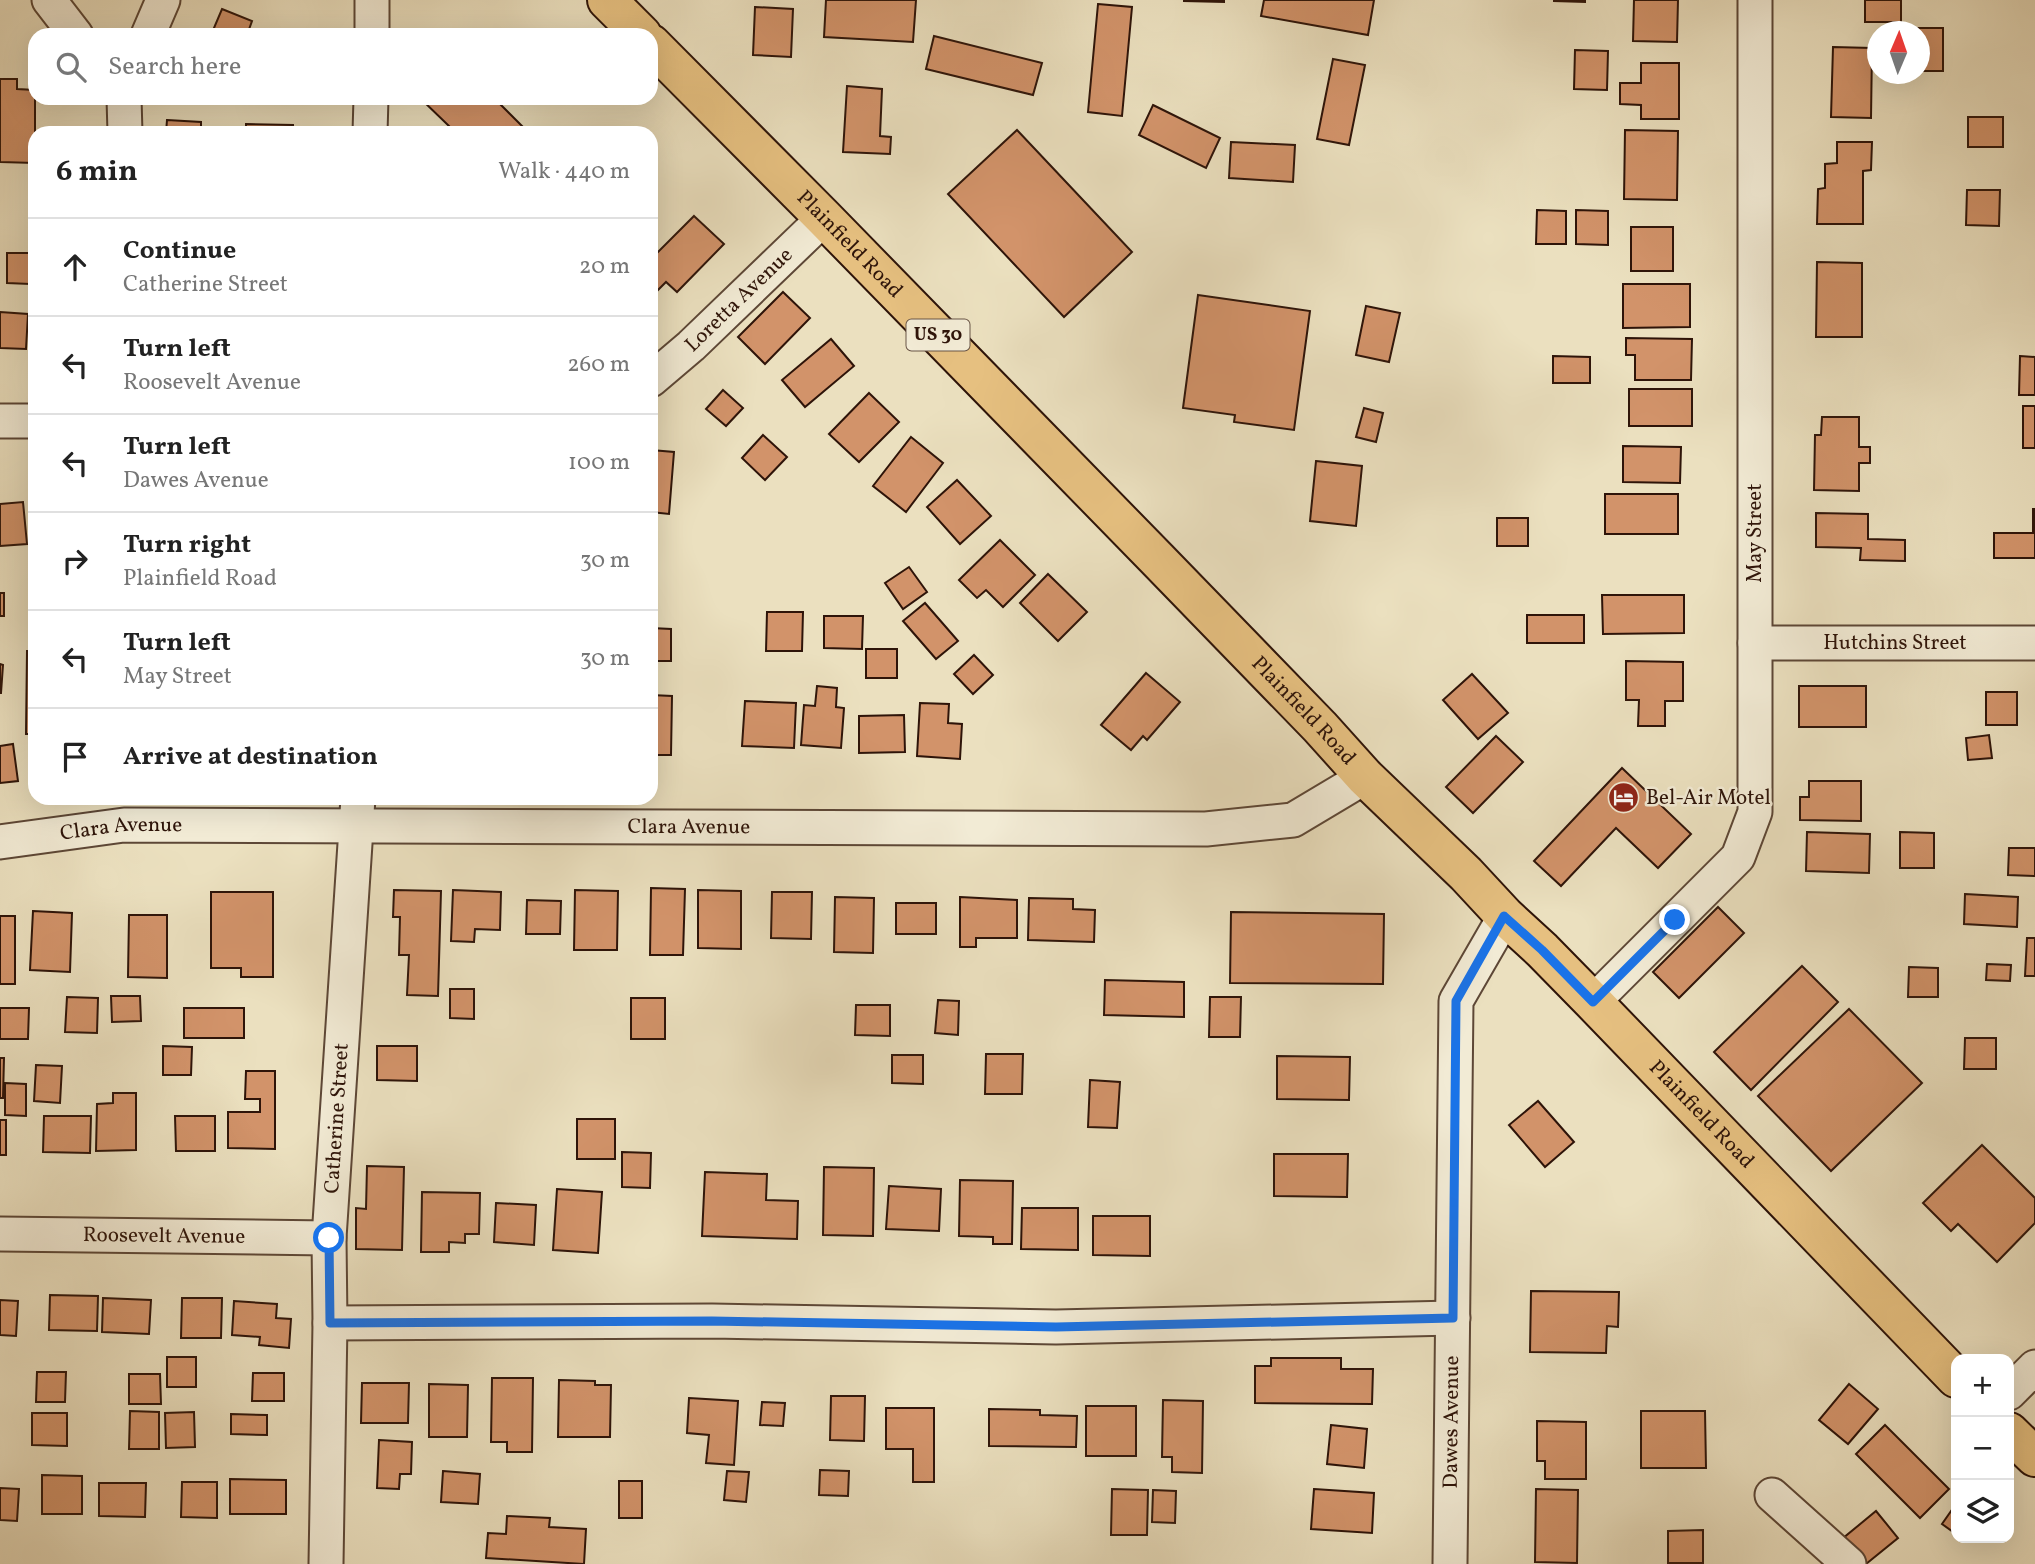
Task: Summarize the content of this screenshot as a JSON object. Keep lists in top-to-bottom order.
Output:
{
  "streets": {
    "main road": ["Plainfield Road", "US 30"],
    "street": [
      "Loretta Avenue",
      "May Street",
      "Hutchins Street",
      "Clara Avenue",
      "Catherine Street",
      "Roosevelt Avenue",
      "Dawes Avenue"
    ]
  },
  "crossings": [
    ["Plainfield Road", "Loretta Avenue"],
    ["Plainfield Road", "May Street"],
    ["Plainfield Road", "Clara Avenue"],
    ["Plainfield Road", "Dawes Avenue"],
    ["May Street", "Hutchins Street"],
    ["Clara Avenue", "Catherine Street"],
    ["Catherine Street", "Roosevelt Avenue"]
  ],
  "places": {
    "hotel": ["Bel-Air Motel"]
  },
  "north": "top",
  "page": {
    "search": "Search here",
    "heading": ["6 min", "Walk · 440 m"],
    "list": [
      ["Continue", "Catherine Street", "20 m"],
      ["Turn left", "Roosevelt Avenue", "260 m"],
      ["Turn left", "Dawes Avenue", "100 m"],
      ["Turn right", "Plainfield Road", "30 m"],
      ["Turn left", "May Street", "30 m"],
      "Arrive at destination"
    ],
    "map_buttons": ["+", "−"]
  }
}
